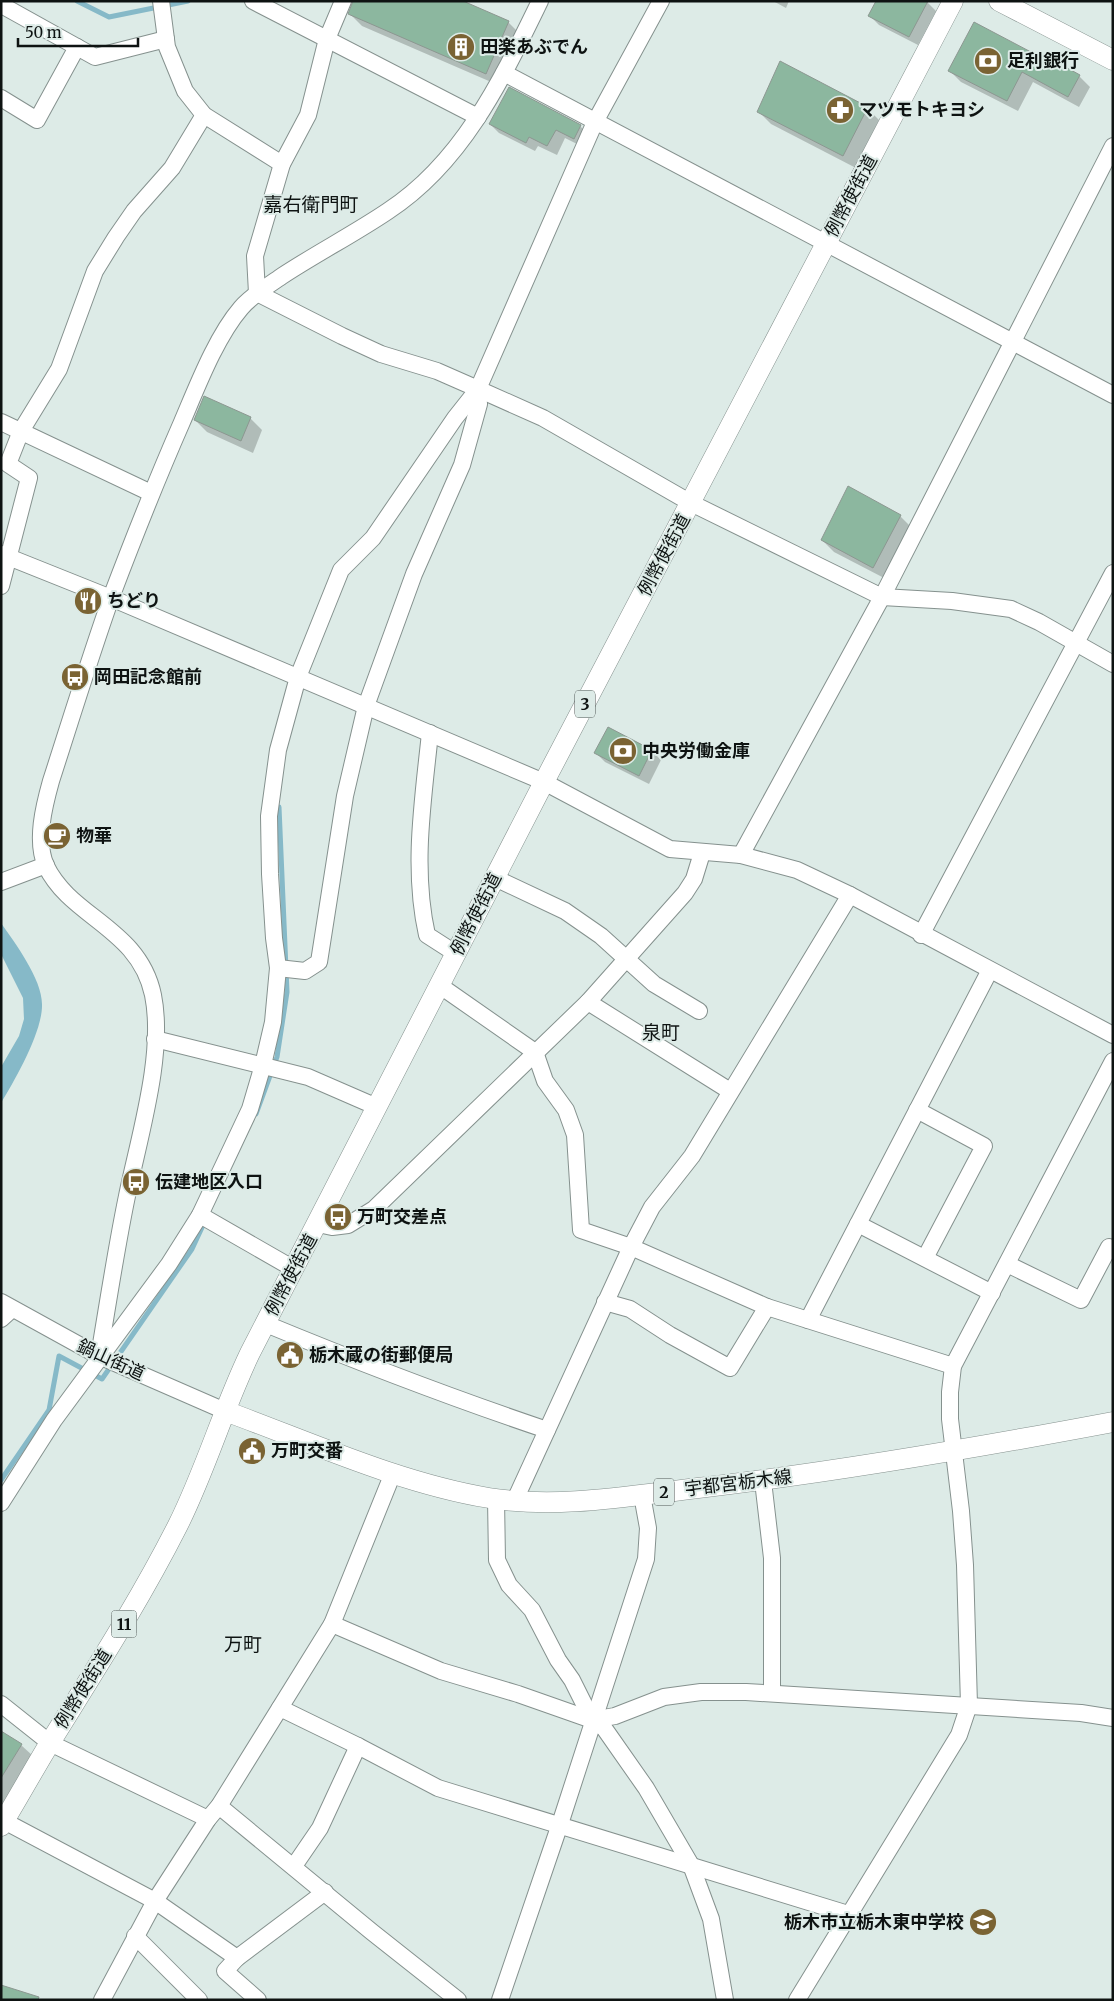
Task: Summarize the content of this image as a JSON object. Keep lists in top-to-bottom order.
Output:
{
  "streets": {
    "main road": [
      "例幣使街道",
      "3",
      "宇都宮栃木線",
      "2",
      "11"
    ],
    "street": ["鍋山街道"]
  },
  "crossings": [
    ["例幣使街道", "鍋山街道"],
    ["例幣使街道", "宇都宮栃木線"],
    ["鍋山街道", "宇都宮栃木線"]
  ],
  "districts": ["嘉右衛門町", "泉町", "万町"],
  "places": {
    "building": ["田楽あぶでん"],
    "bank": ["足利銀行", "中央労働金庫"],
    "pharmacy": ["マツモトキヨシ"],
    "restaurant": ["ちどり"],
    "bus stop": ["岡田記念館前", "伝建地区入口", "万町交差点"],
    "cafe": ["物華"],
    "public building": ["栃木蔵の街郵便局", "万町交番"],
    "school or university": ["栃木市立栃木東中学校"]
  },
  "scale_bar": "50 m"
}
